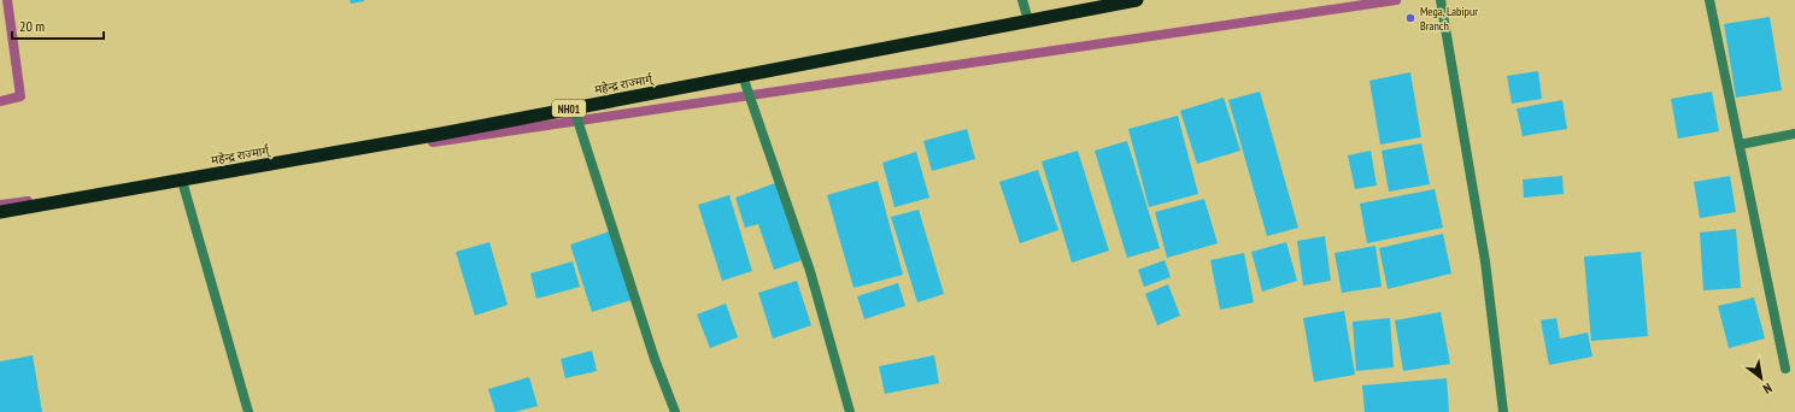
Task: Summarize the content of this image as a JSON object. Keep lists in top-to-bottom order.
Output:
{
  "streets": {
    "highway": ["महेन्द्र राज्मार्ग्", "NH01"]
  },
  "places": ["Mega, Labipur Branch"],
  "scale_bar": "20 m",
  "north": "bottom right"
}
